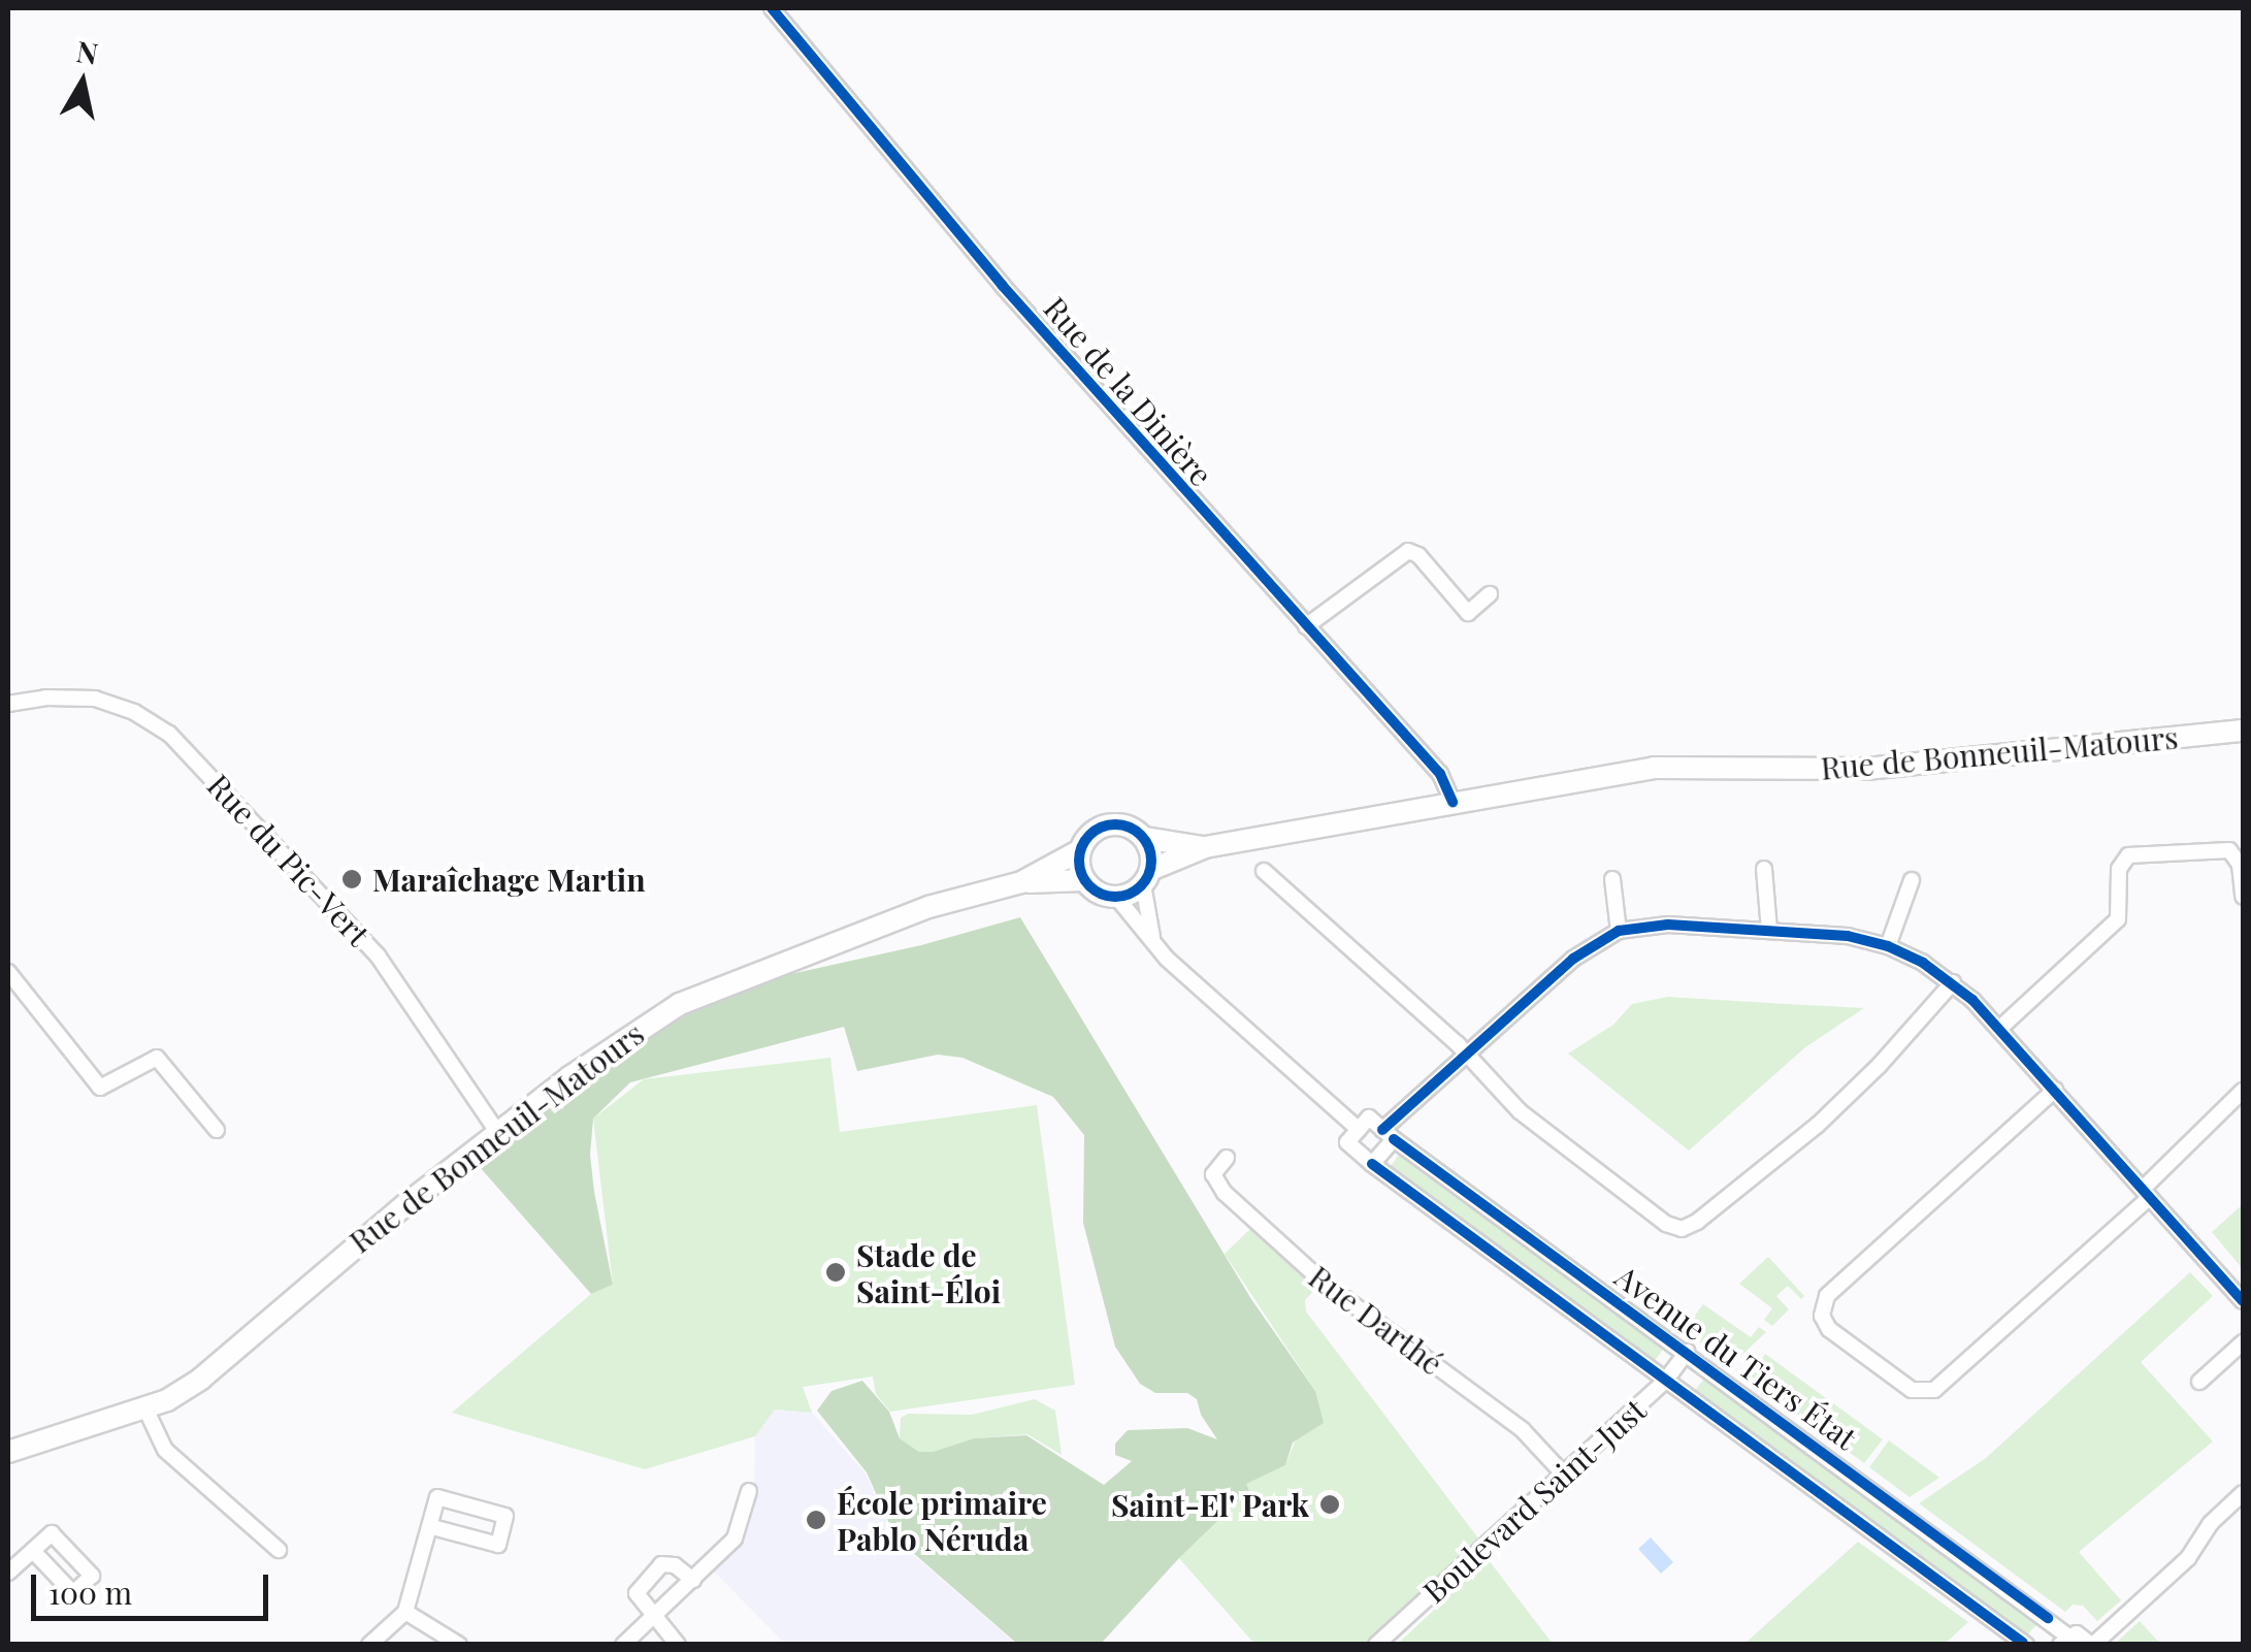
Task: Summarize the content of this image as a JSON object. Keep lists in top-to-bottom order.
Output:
{
  "streets": {
    "main road": ["Rue de Bonneuil-Matours"],
    "street": [
      "Rue de la Dinière",
      "Rue du Pic-Vert",
      "Rue Darthé",
      "Avenue du Tiers État",
      "Boulevard Saint-Just"
    ]
  },
  "crossings": [
    ["Rue de la Dinière", "Rue de Bonneuil-Matours"],
    ["Rue de Bonneuil-Matours", "Rue du Pic-Vert"],
    ["Rue Darthé", "Boulevard Saint-Just"],
    ["Avenue du Tiers État", "Boulevard Saint-Just"]
  ],
  "places": [
    "Maraîchage Martin",
    "Stade de Saint-Éloi",
    "Saint-El' Park",
    "École primaire Pablo Néruda"
  ],
  "scale_bar": "100 m",
  "north": "top"
}
